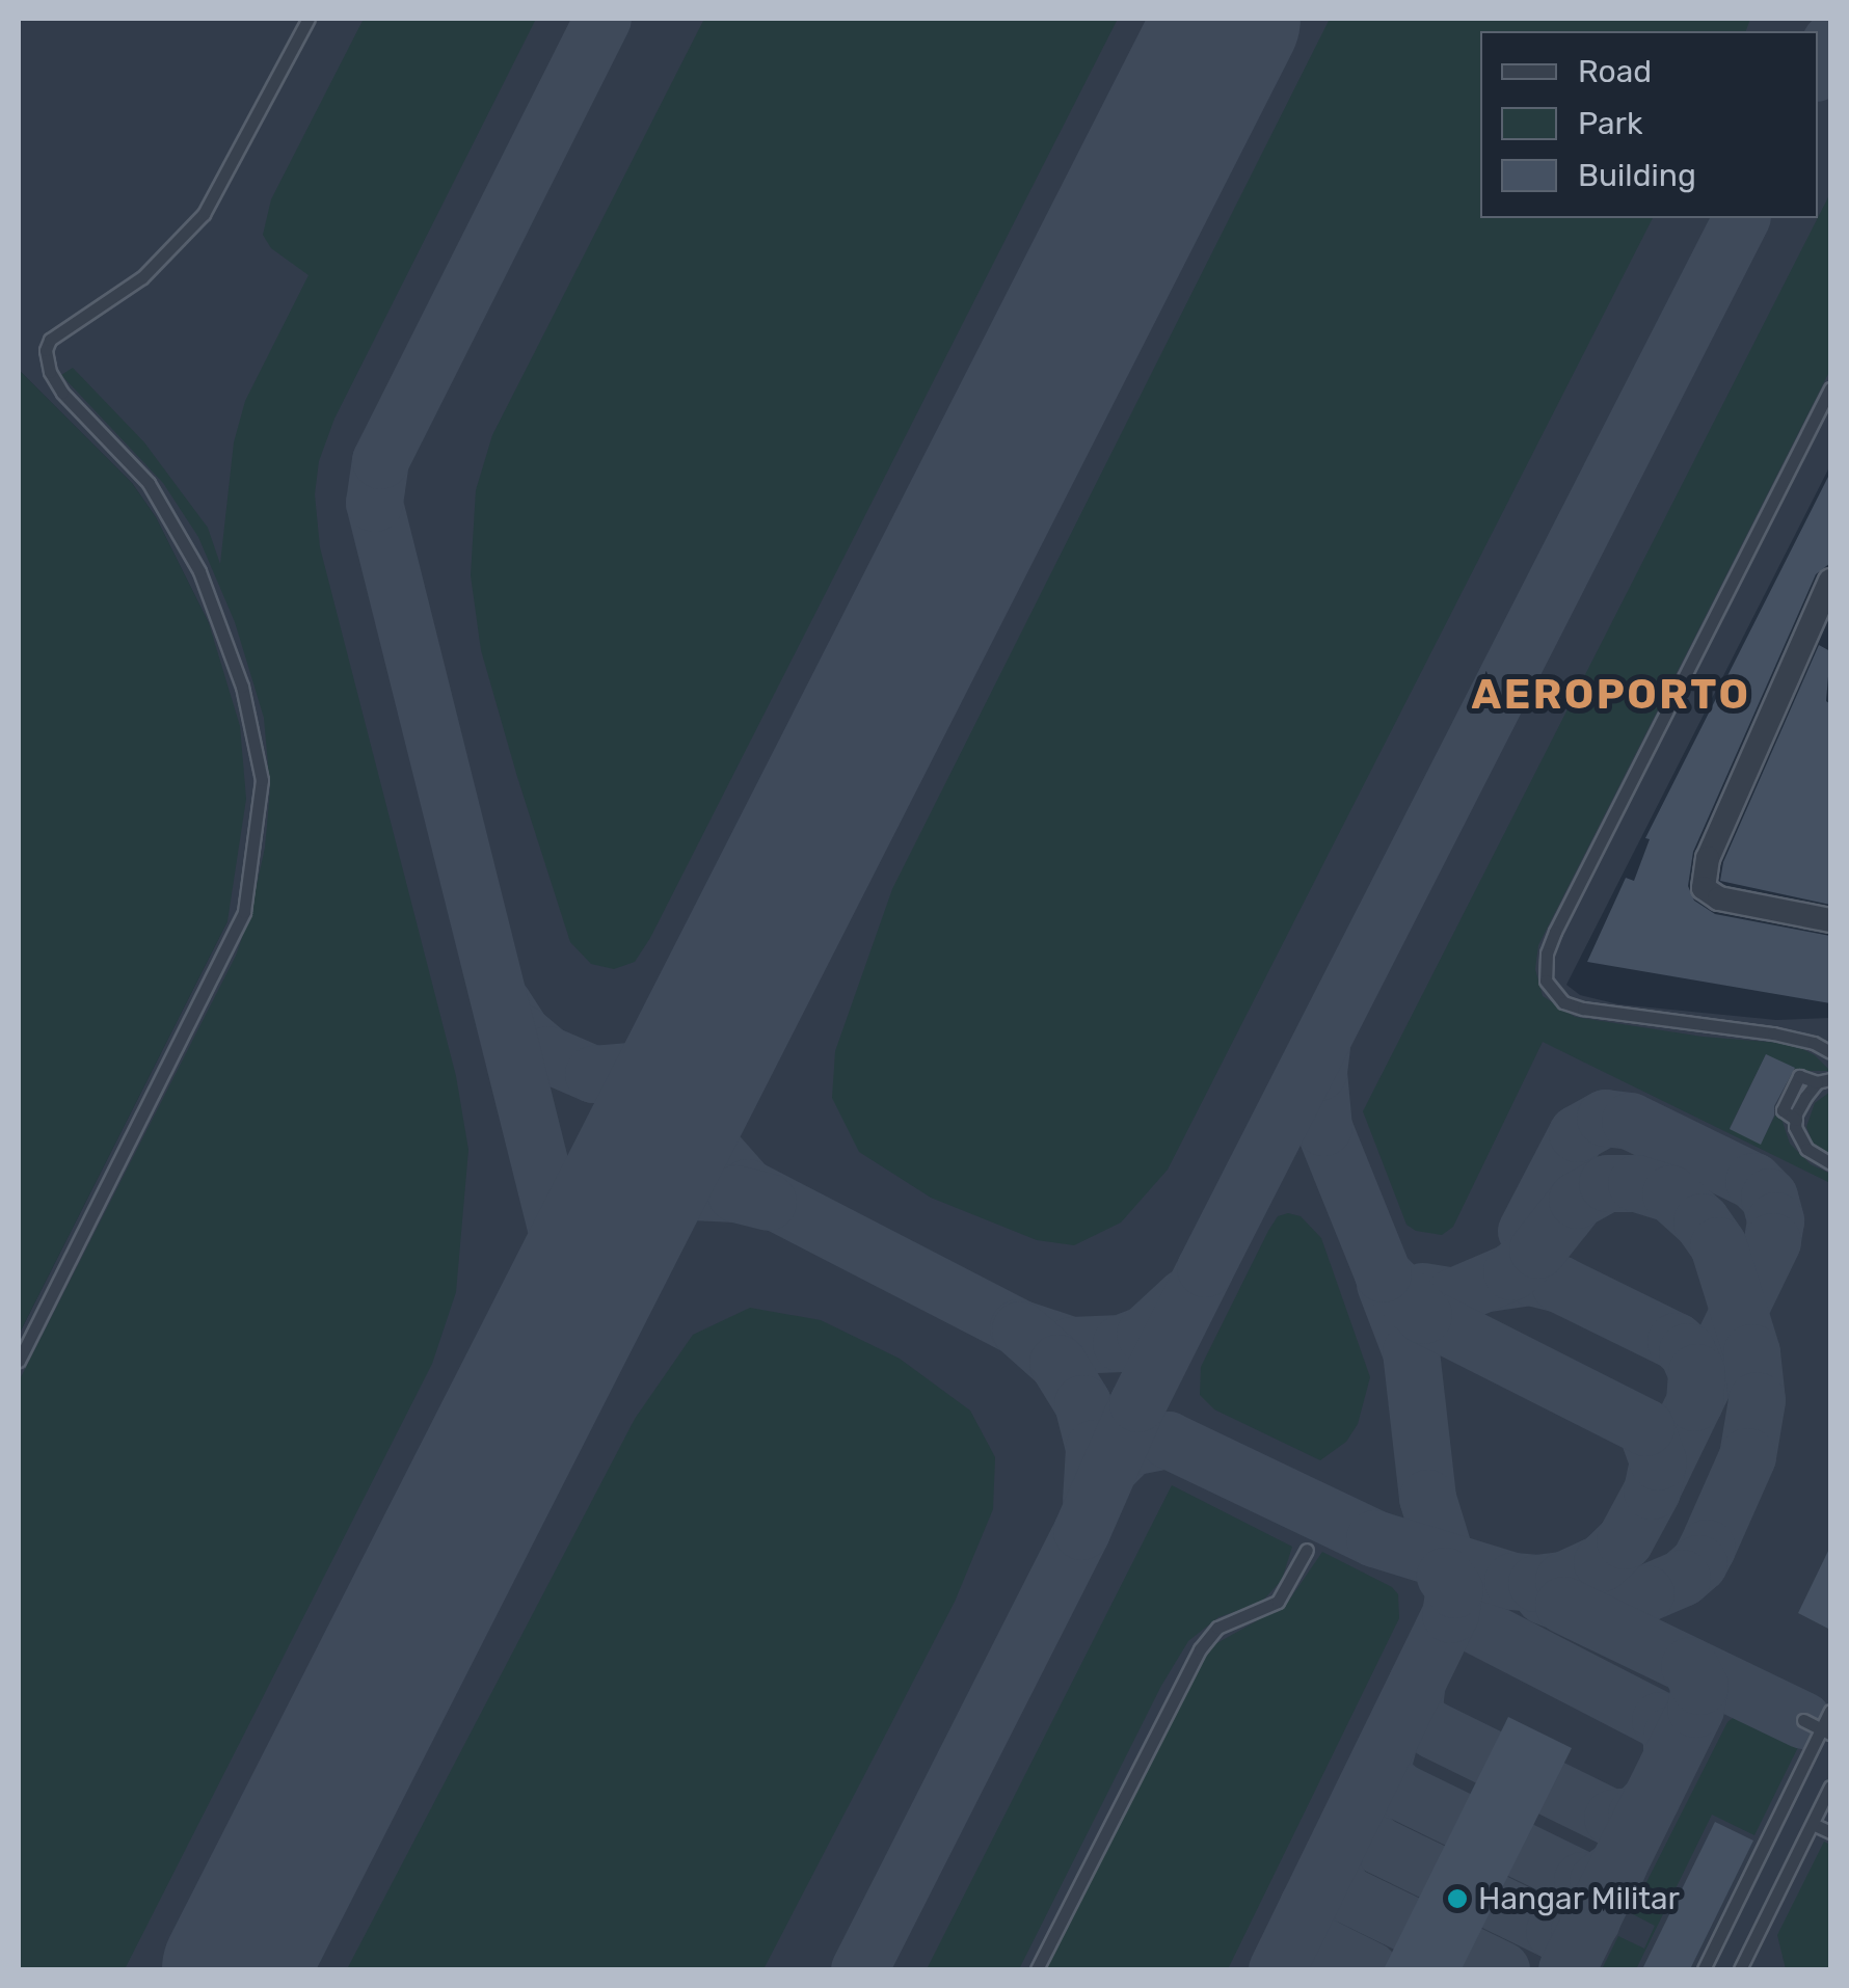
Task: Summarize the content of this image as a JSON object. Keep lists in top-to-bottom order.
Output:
{
  "districts": ["AEROPORTO"],
  "places": ["Hangar Militar"],
  "legend": ["Road", "Park", "Building"]
}
